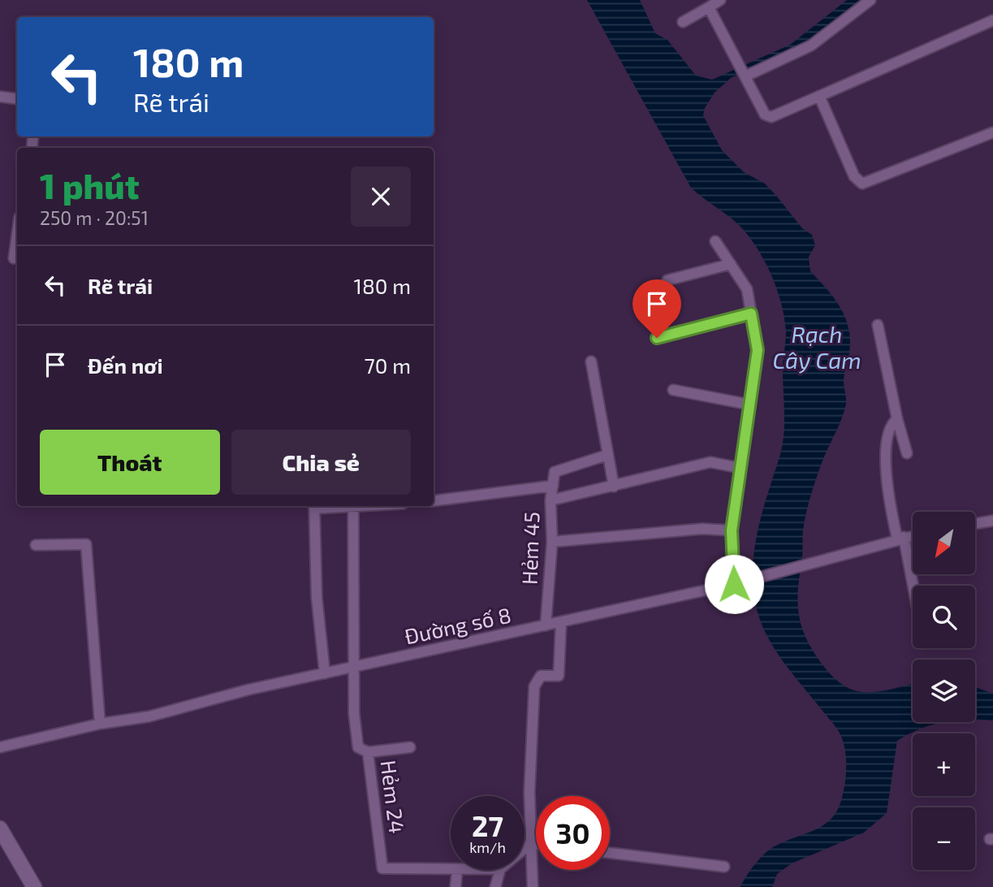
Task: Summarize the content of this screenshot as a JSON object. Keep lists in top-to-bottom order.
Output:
{
  "streets": {
    "street": ["Hẻm 45", "Đường số 8", "Hẻm 24"]
  },
  "crossings": [
    ["Hẻm 45", "Đường số 8"],
    ["Đường số 8", "Hẻm 24"]
  ],
  "water": ["Rạch Cây Cam"],
  "north": "bottom left",
  "page": {
    "turn": ["180 m", "Rẽ trái"],
    "heading": ["1 phút", "250 m · 20:51"],
    "list": [
      {
        "name": "Rẽ trái",
        "value": "180 m"
      },
      {
        "name": "Đến nơi",
        "value": "70 m"
      }
    ],
    "buttons": ["Thoát", "Chia sẻ"],
    "map_buttons": ["+", "−"],
    "speed": "27 km/h",
    "limit": "30"
  }
}
